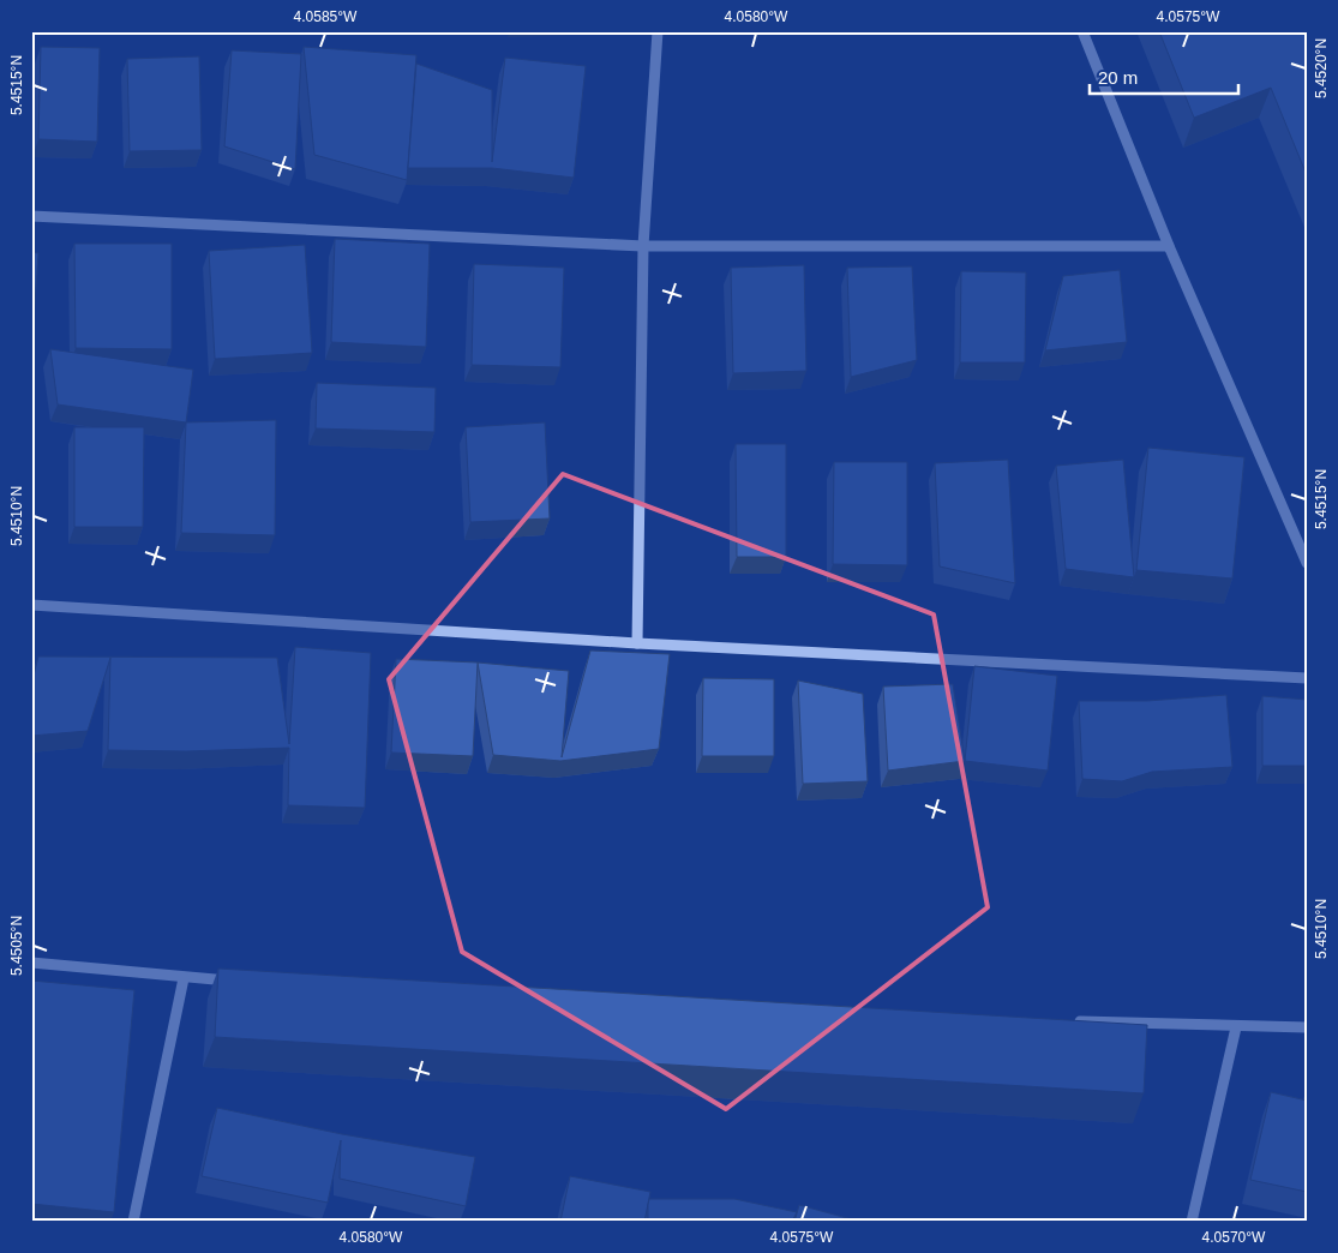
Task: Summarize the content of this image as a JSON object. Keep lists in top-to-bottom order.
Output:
{
  "scale_bar": "20 m",
  "coordinates": [
    "4.0585°W",
    "4.0580°W",
    "4.0575°W",
    "5.4520°N",
    "5.4515°N",
    "5.4510°N",
    "5.4505°N",
    "4.0570°W"
  ]
}
